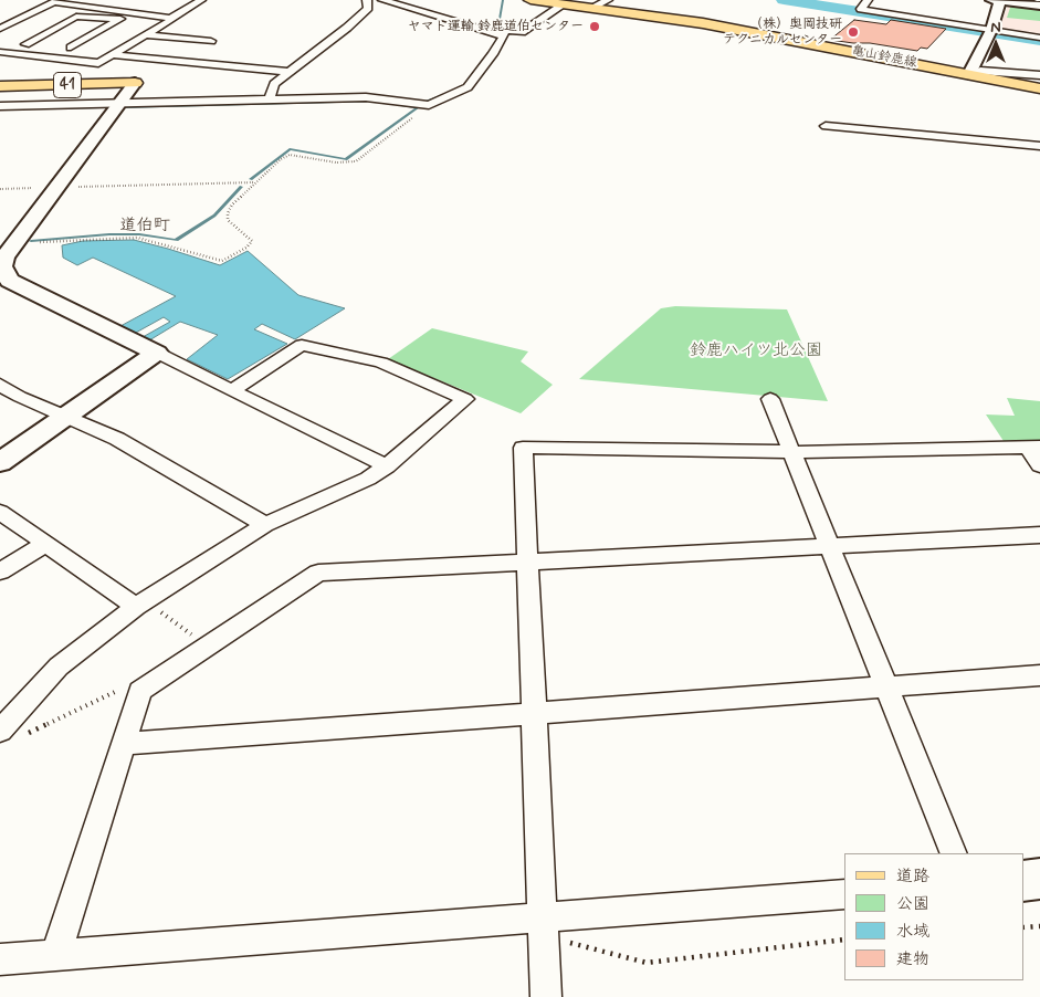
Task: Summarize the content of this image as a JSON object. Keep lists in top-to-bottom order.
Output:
{
  "streets": {
    "main road": ["亀山鈴鹿線", "41"]
  },
  "districts": ["道伯町"],
  "parks": ["鈴鹿ハイツ北公園"],
  "places": ["ヤマト運輸 鈴鹿道伯センター", "（株）奥岡技研 テクニカルセンター"],
  "legend": [
    "道路",
    "公園",
    "水域",
    "建物"
  ],
  "north": "top"
}
